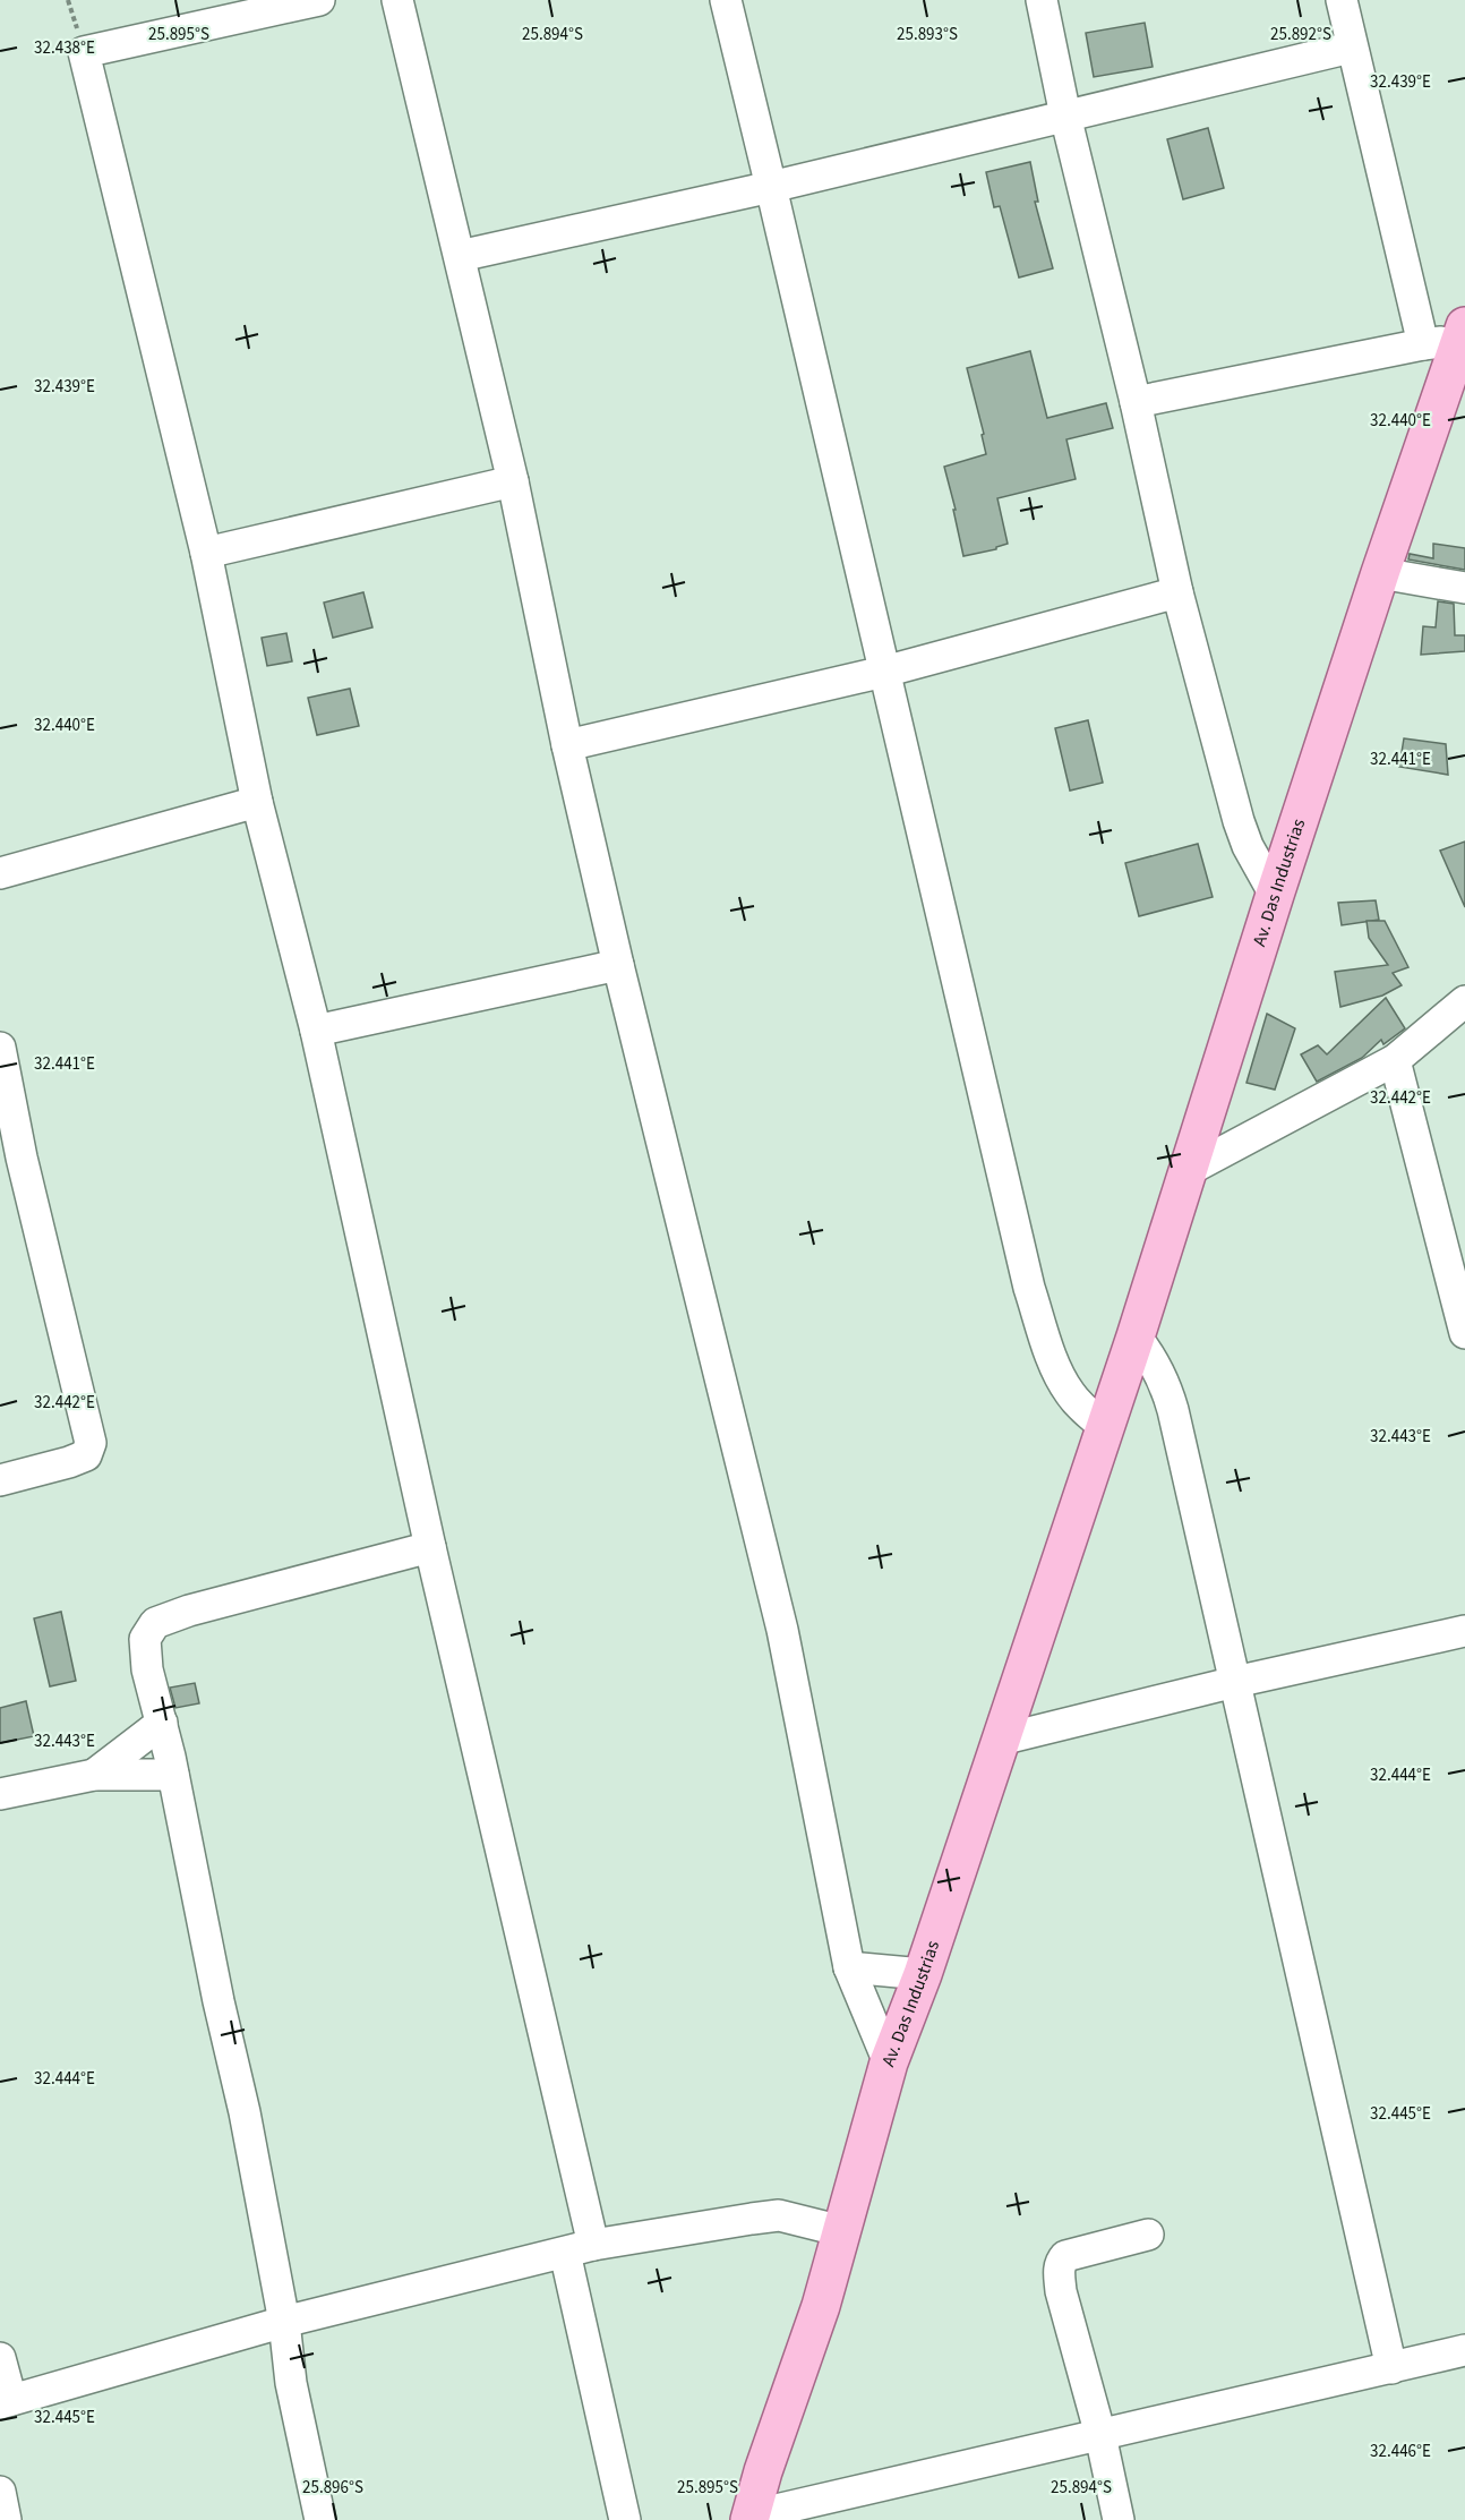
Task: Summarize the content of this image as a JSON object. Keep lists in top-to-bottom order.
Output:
{
  "streets": {
    "main road": ["Av. Das Industrias"]
  },
  "coordinates": [
    "25.895°S",
    "25.894°S",
    "25.893°S",
    "25.892°S",
    "32.438°E",
    "32.439°E",
    "32.440°E",
    "32.441°E",
    "32.442°E",
    "32.443°E",
    "32.444°E",
    "32.445°E",
    "32.446°E",
    "25.896°S"
  ]
}
